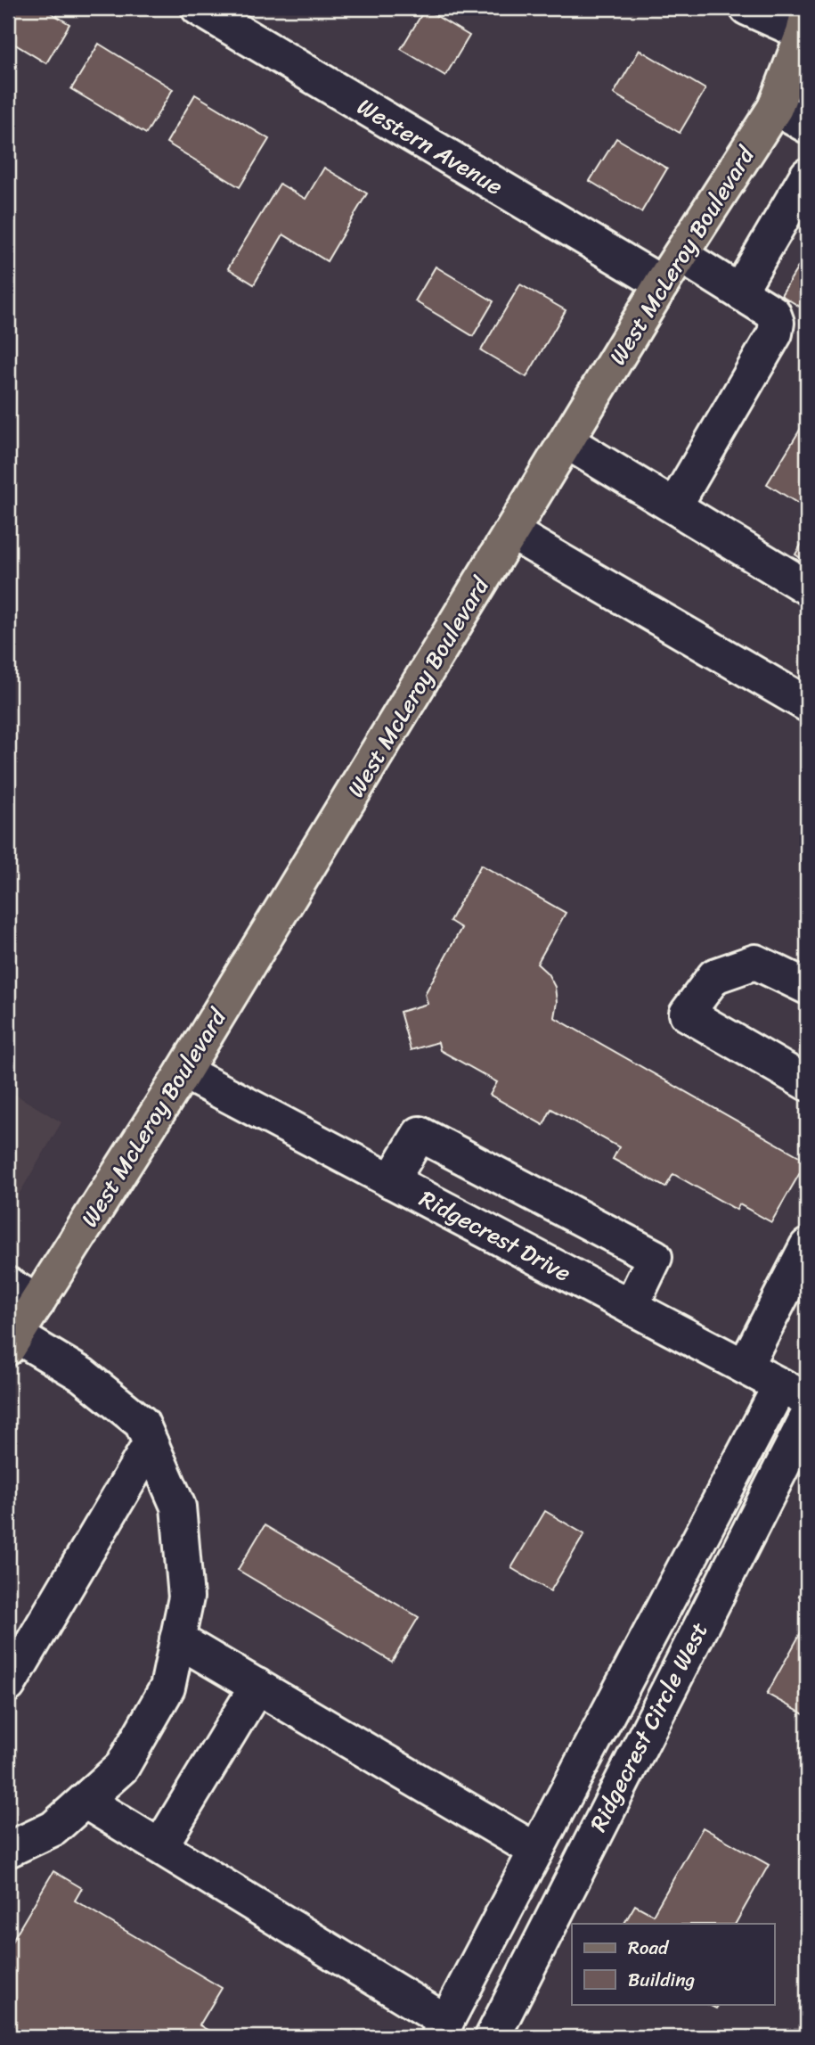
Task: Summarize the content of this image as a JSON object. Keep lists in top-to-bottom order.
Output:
{
  "streets": {
    "main road": ["West McLeroy Boulevard"],
    "street": ["Western Avenue", "Ridgecrest Drive", "Ridgecrest Circle West"]
  },
  "crossings": [
    ["Western Avenue", "West McLeroy Boulevard"],
    ["West McLeroy Boulevard", "Ridgecrest Drive"]
  ],
  "legend": ["Road", "Building"]
}
